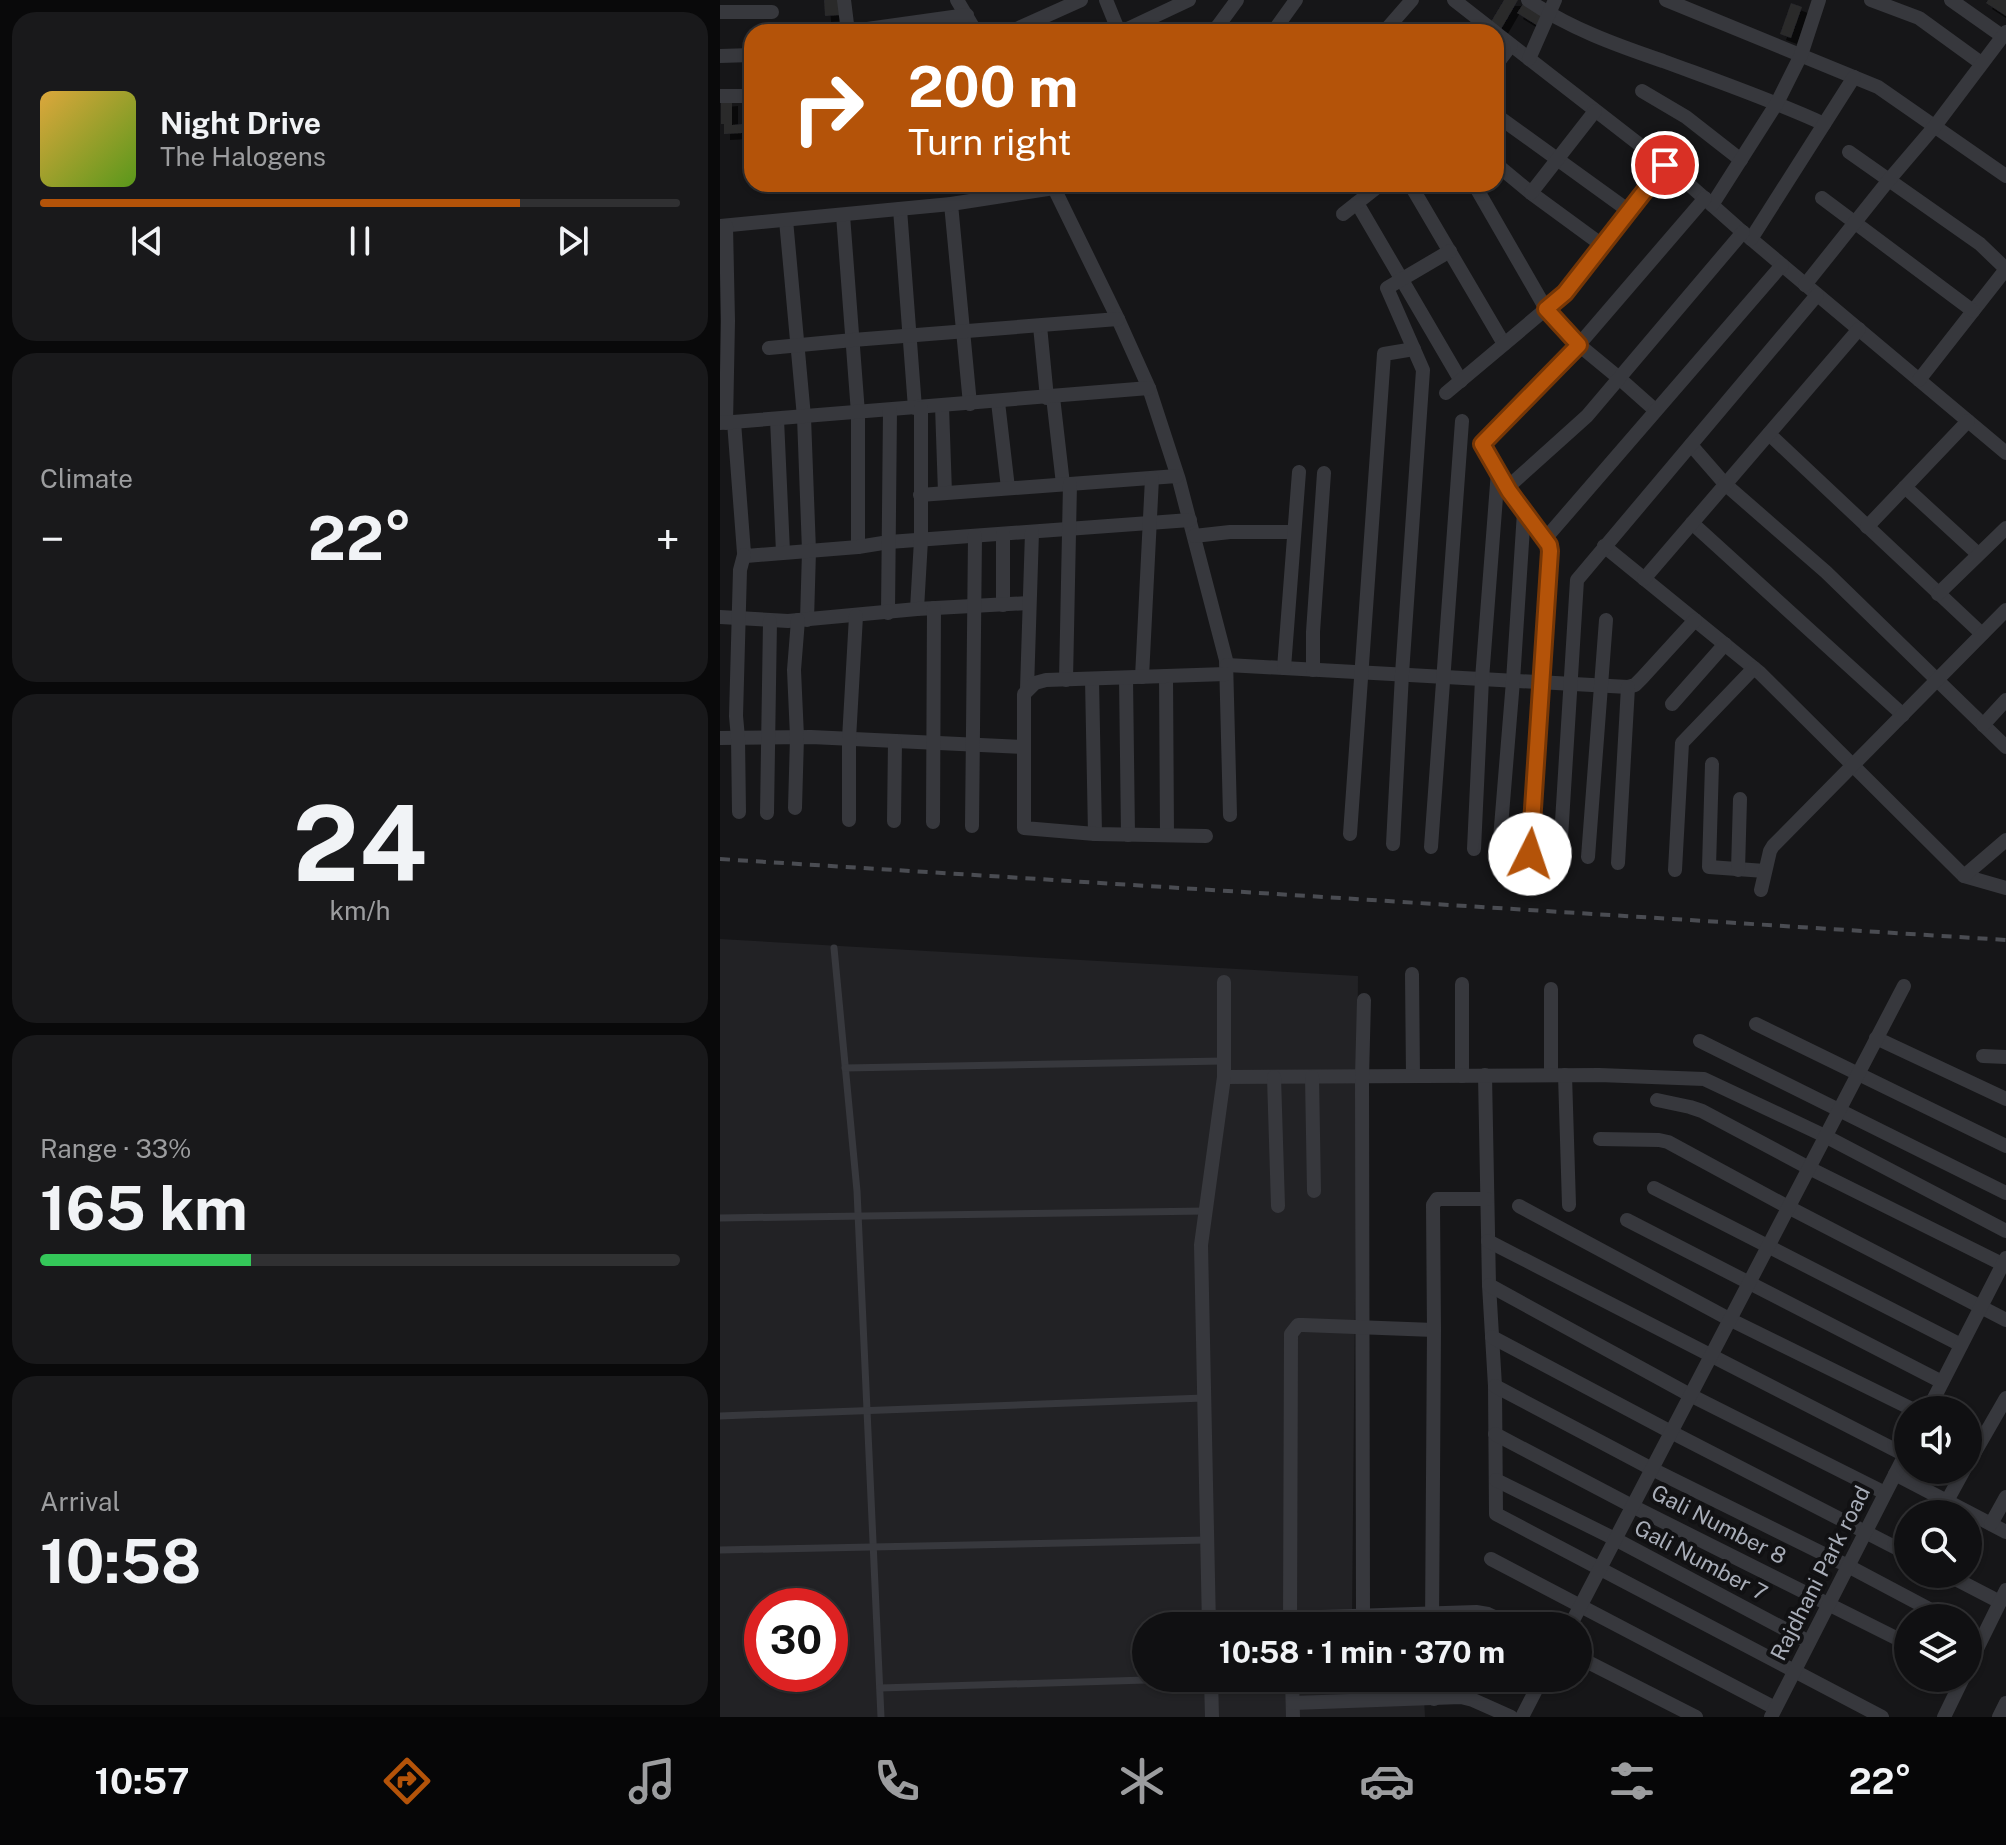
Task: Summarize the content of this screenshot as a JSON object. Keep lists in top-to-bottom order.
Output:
{
  "streets": {
    "street": ["Gali Number 8", "Gali Number 7", "Rajdhani Park road"]
  },
  "crossings": [
    ["Gali Number 8", "Rajdhani Park road"],
    ["Gali Number 7", "Rajdhani Park road"]
  ],
  "page": {
    "turn": ["200 m", "Turn right"],
    "song": ["Night Drive", "The Halogens"],
    "tile": [
      "Climate",
      ["24", "km/h"],
      ["Range · 33%", "165 km"],
      ["Arrival", "10:58"]
    ],
    "heat": ["−", "22°", "+"],
    "limit": "30",
    "trip": "10:58 · 1 min · 370 m",
    "tabs": ["10:57", "22°"]
  }
}
